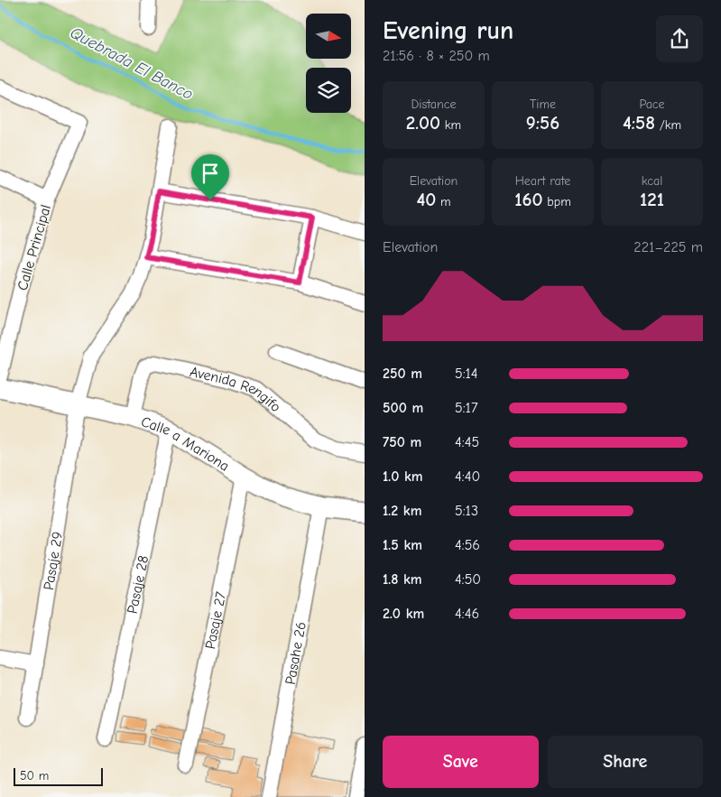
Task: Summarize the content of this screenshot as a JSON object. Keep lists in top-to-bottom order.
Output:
{
  "streets": {
    "main road": ["Calle a Mariona"],
    "street": [
      "Calle Principal",
      "Avenida Rengifo",
      "Pasaje 29",
      "Pasaje 28",
      "Pasaje 27",
      "Pasahe 26"
    ]
  },
  "crossings": [
    ["Avenida Rengifo", "Calle a Mariona"],
    ["Calle a Mariona", "Pasaje 29"],
    ["Calle a Mariona", "Pasaje 28"],
    ["Calle a Mariona", "Pasaje 27"],
    ["Calle a Mariona", "Pasahe 26"]
  ],
  "water": ["Quebrada El Banco"],
  "scale_bar": "50 m",
  "north": "right",
  "page": {
    "heading": ["Evening run", "21:56 · 8 × 250 m"],
    "stats": [
      ["Distance", "2.00 km"],
      ["Time", "9:56"],
      ["Pace", "4:58 /km"],
      ["Elevation", "40 m"],
      ["Heart rate", "160 bpm"],
      ["kcal", "121"]
    ],
    "chart": ["Elevation", "221–225 m"],
    "list": [
      {
        "name": "250 m",
        "note": "5:14"
      },
      {
        "name": "500 m",
        "note": "5:17"
      },
      {
        "name": "750 m",
        "note": "4:45"
      },
      {
        "name": "1.0 km",
        "note": "4:40"
      },
      {
        "name": "1.2 km",
        "note": "5:13"
      },
      {
        "name": "1.5 km",
        "note": "4:56"
      },
      {
        "name": "1.8 km",
        "note": "4:50"
      },
      {
        "name": "2.0 km",
        "note": "4:46"
      }
    ],
    "buttons": ["Save", "Share"],
    "scale": "50 m"
  }
}
